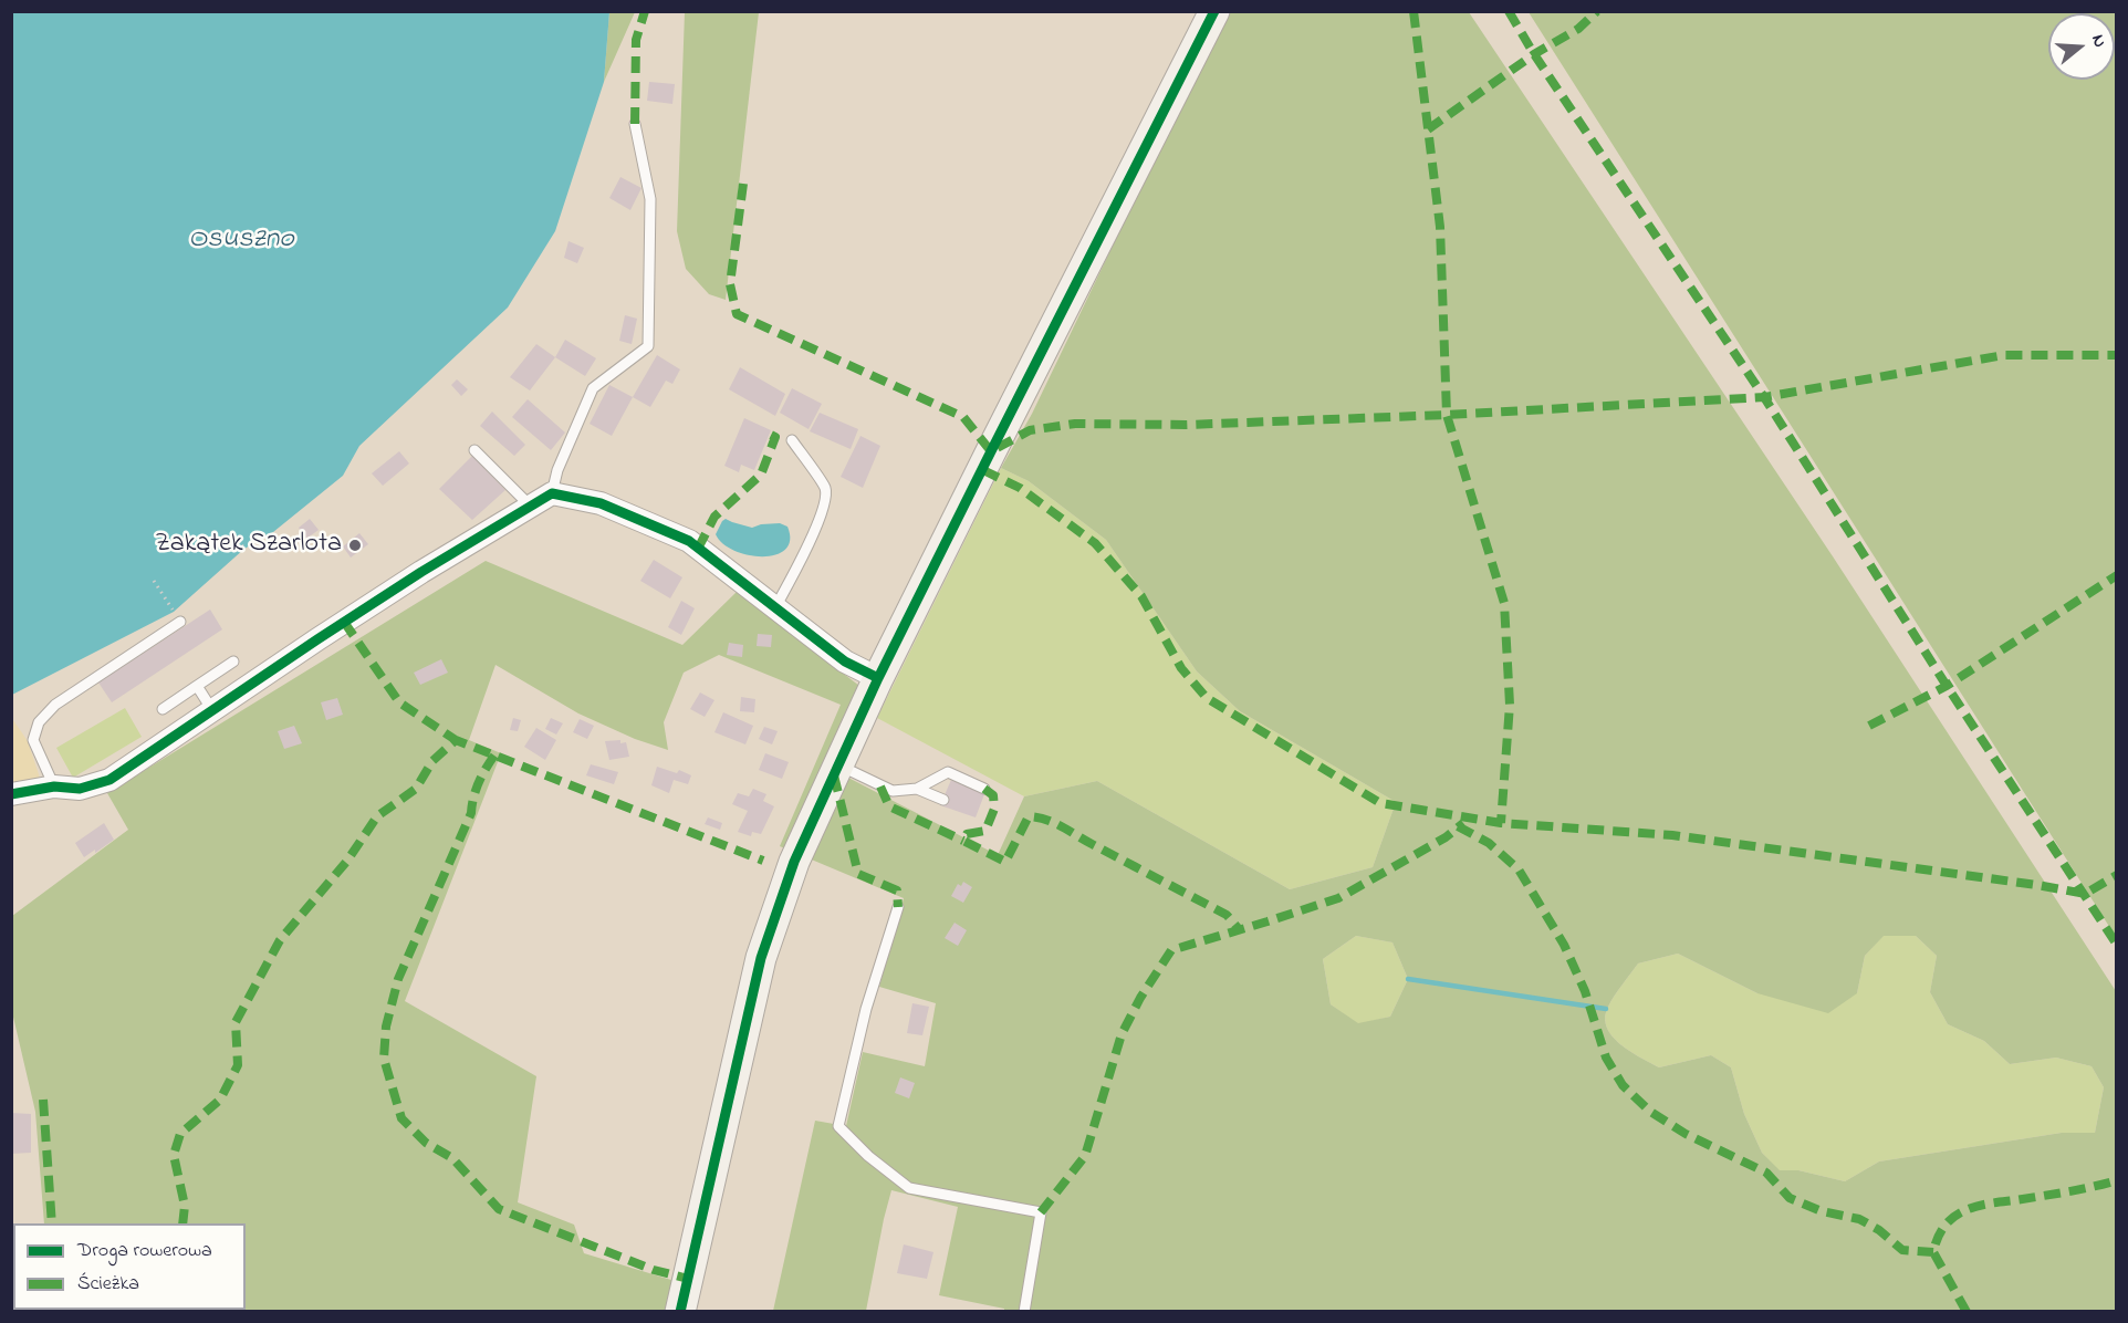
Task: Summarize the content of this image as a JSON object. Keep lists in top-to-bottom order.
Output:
{
  "water": ["Osuszno"],
  "places": ["Zakątek Szarlota"],
  "legend": ["Droga rowerowa", "Ścieżka"],
  "north": "right"
}
